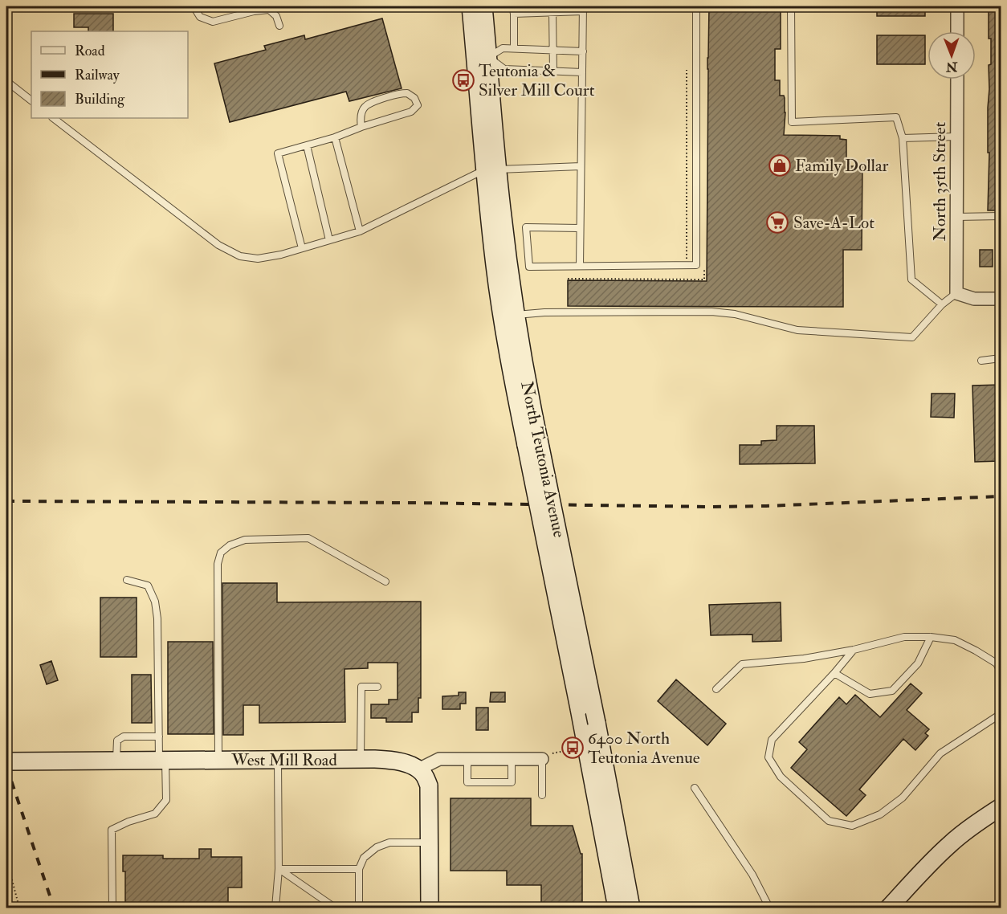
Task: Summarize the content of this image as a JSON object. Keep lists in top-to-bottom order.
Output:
{
  "streets": {
    "main road": ["North Teutonia Avenue", "West Mill Road"],
    "street": ["North 35th Street"]
  },
  "places": {
    "bus stop": ["Teutonia & Silver Mill Court", "6400 North Teutonia Avenue"],
    "shop": ["Family Dollar"],
    "supermarket": ["Save-A-Lot"]
  },
  "legend": ["Road", "Railway", "Building"],
  "north": "bottom"
}
